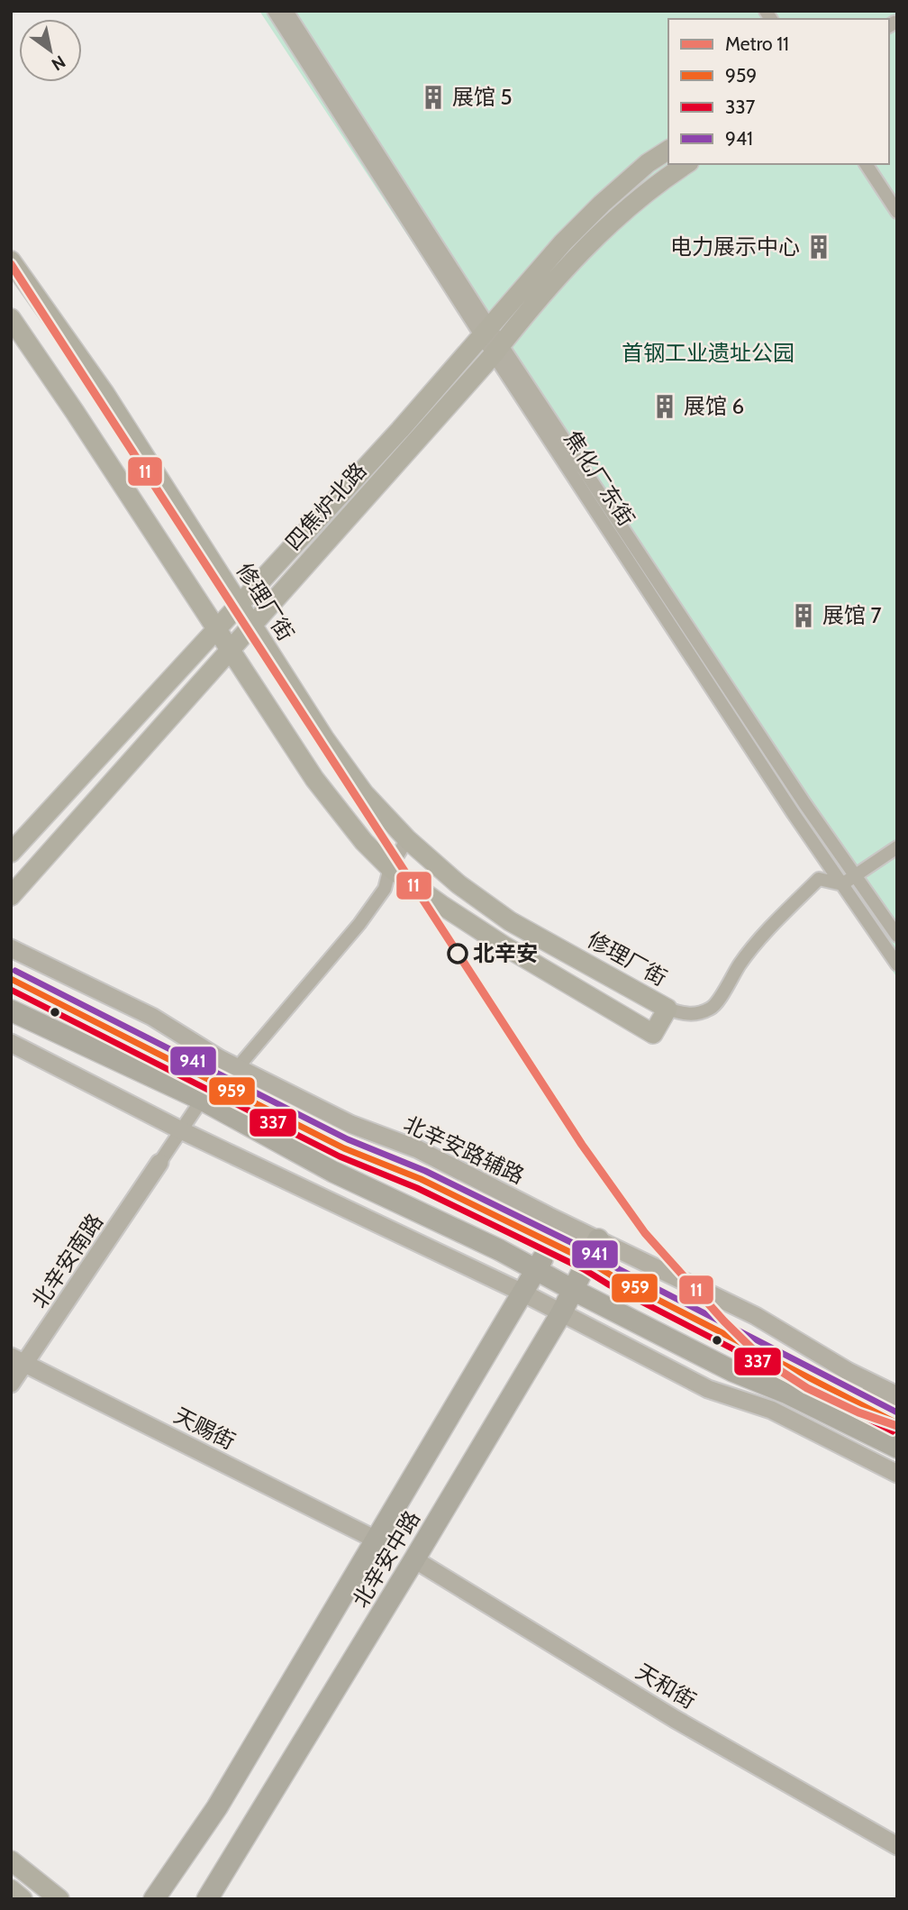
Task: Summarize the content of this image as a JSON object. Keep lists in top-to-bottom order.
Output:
{
  "streets": {
    "main road": ["四焦炉北路", "修理厂街", "北辛安中路"],
    "street": [
      "焦化厂东街",
      "北辛安路辅路",
      "北辛安南路",
      "天赐街",
      "天和街"
    ]
  },
  "crossings": [
    ["焦化厂东街", "四焦炉北路"],
    ["四焦炉北路", "修理厂街"],
    ["北辛安路辅路", "北辛安中路"],
    ["北辛安南路", "天赐街"],
    ["天赐街", "北辛安中路"],
    ["北辛安中路", "天和街"]
  ],
  "parks": ["首钢工业遗址公园"],
  "places": {
    "building": [
      "展馆 5",
      "电力展示中心",
      "展馆 6",
      "展馆 7"
    ],
    "other": ["北辛安"]
  },
  "lines": [
    "metro line 11",
    "transit line 941",
    "transit line 959",
    "transit line 337"
  ],
  "legend": [
    "Metro 11",
    "959",
    "337",
    "941"
  ],
  "north": "bottom right"
}
